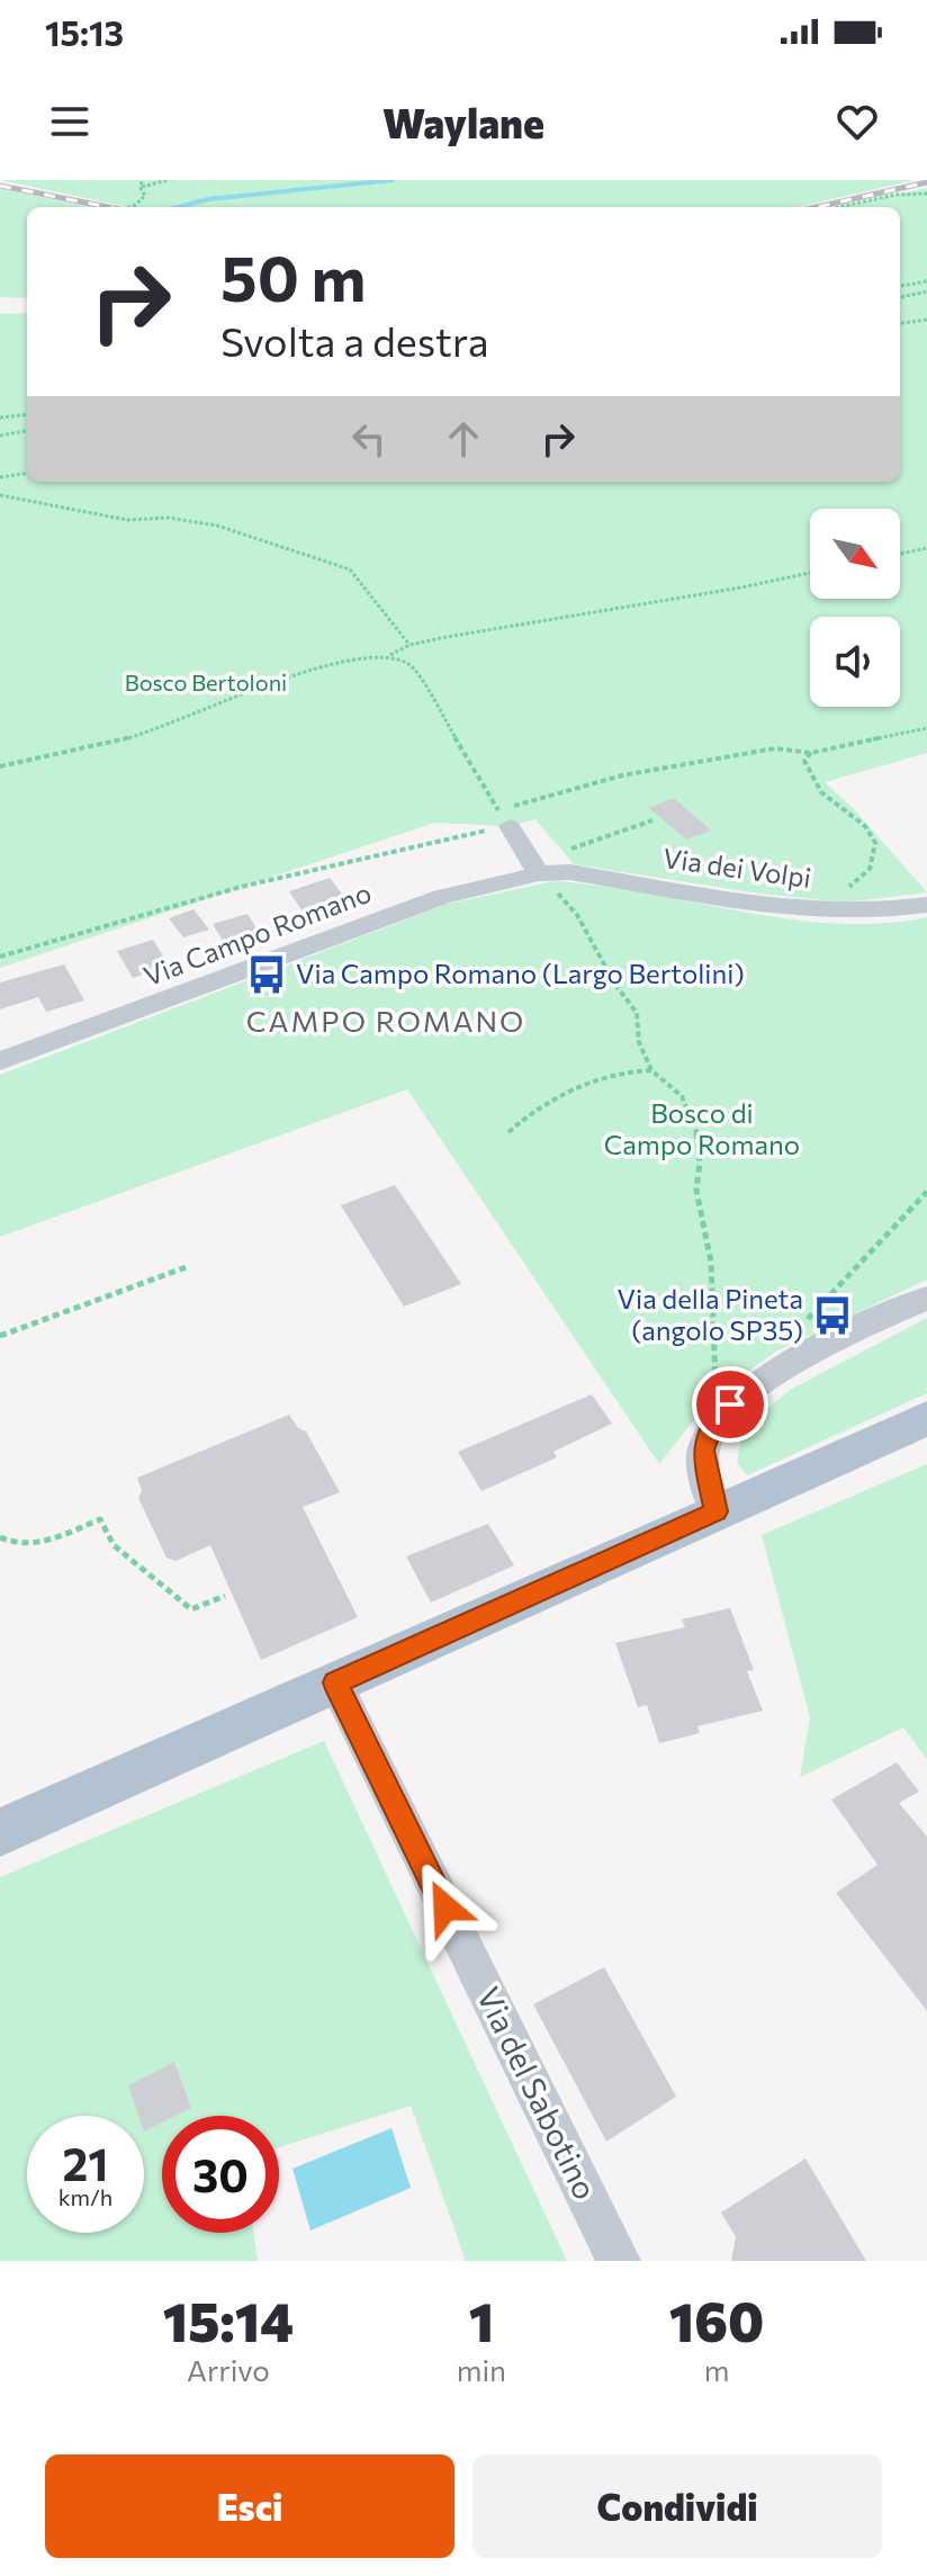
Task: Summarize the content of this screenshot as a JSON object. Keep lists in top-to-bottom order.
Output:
{
  "streets": {
    "street": ["Via dei Volpi", "Via Campo Romano", "Via del Sabotino"]
  },
  "crossings": [
    ["Via dei Volpi", "Via Campo Romano"]
  ],
  "districts": ["CAMPO ROMANO"],
  "parks": ["Bosco Bertoloni", "Bosco di Campo Romano"],
  "places": {
    "bus stop": ["Via Campo Romano (Largo Bertolini)", "Via della Pineta (angolo SP35)"]
  },
  "north": "bottom right",
  "page": {
    "status": "15:13",
    "header": "Waylane",
    "turn": ["50 m", "Svolta a destra"],
    "speed": "21 km/h",
    "limit": "30",
    "eta": [
      "15:14",
      "Arrivo",
      "1",
      "min",
      "160",
      "m"
    ],
    "buttons": ["Esci", "Condividi"]
  }
}
